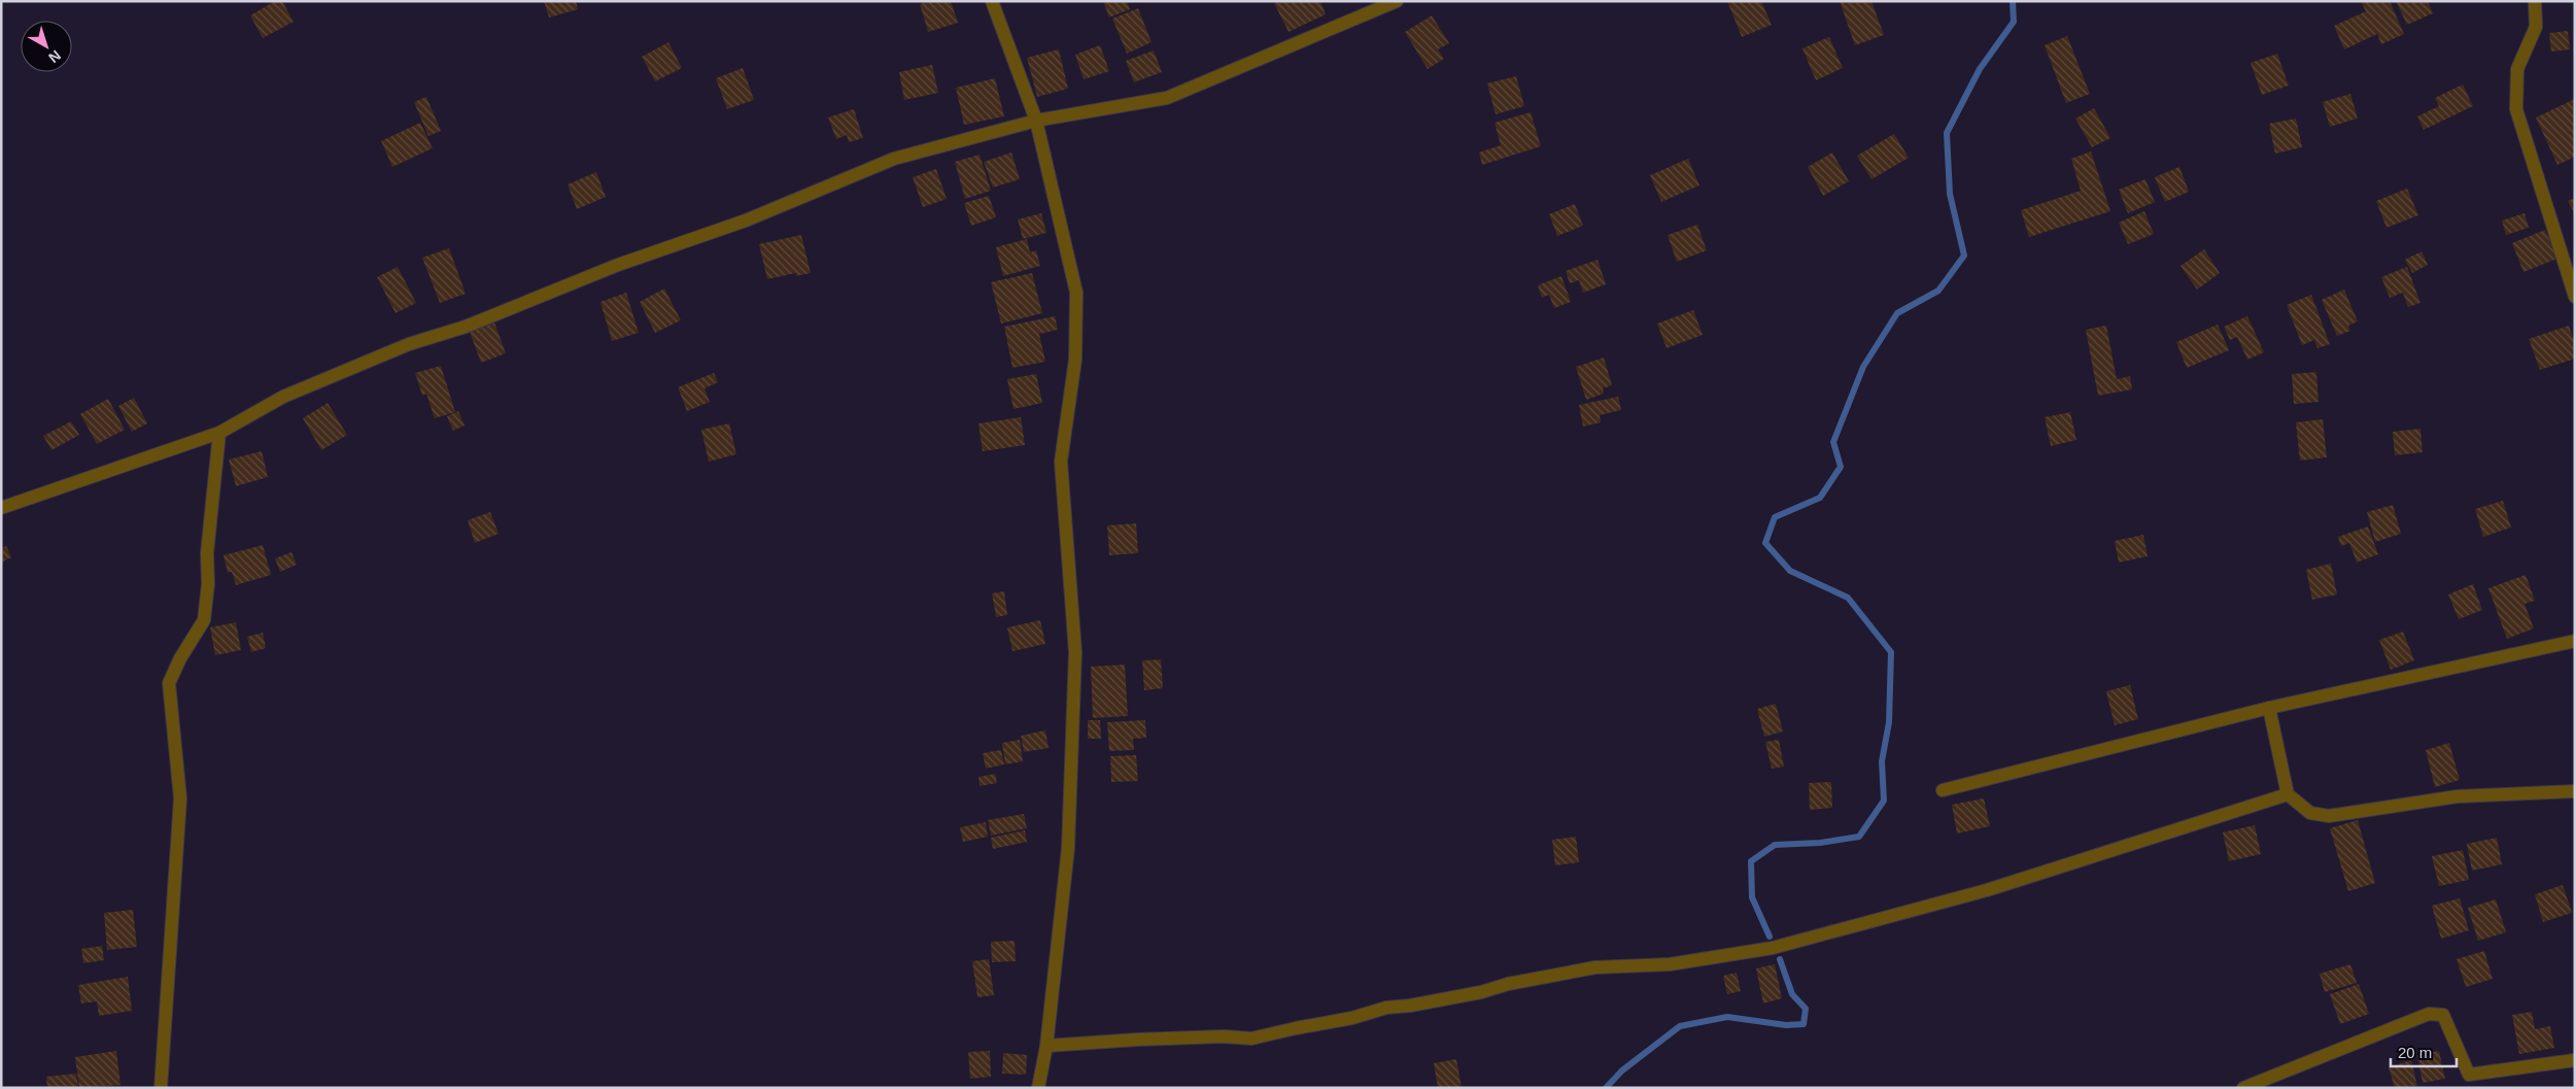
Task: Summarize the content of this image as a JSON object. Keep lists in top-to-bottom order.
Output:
{
  "scale_bar": "20 m",
  "north": "bottom right"
}
